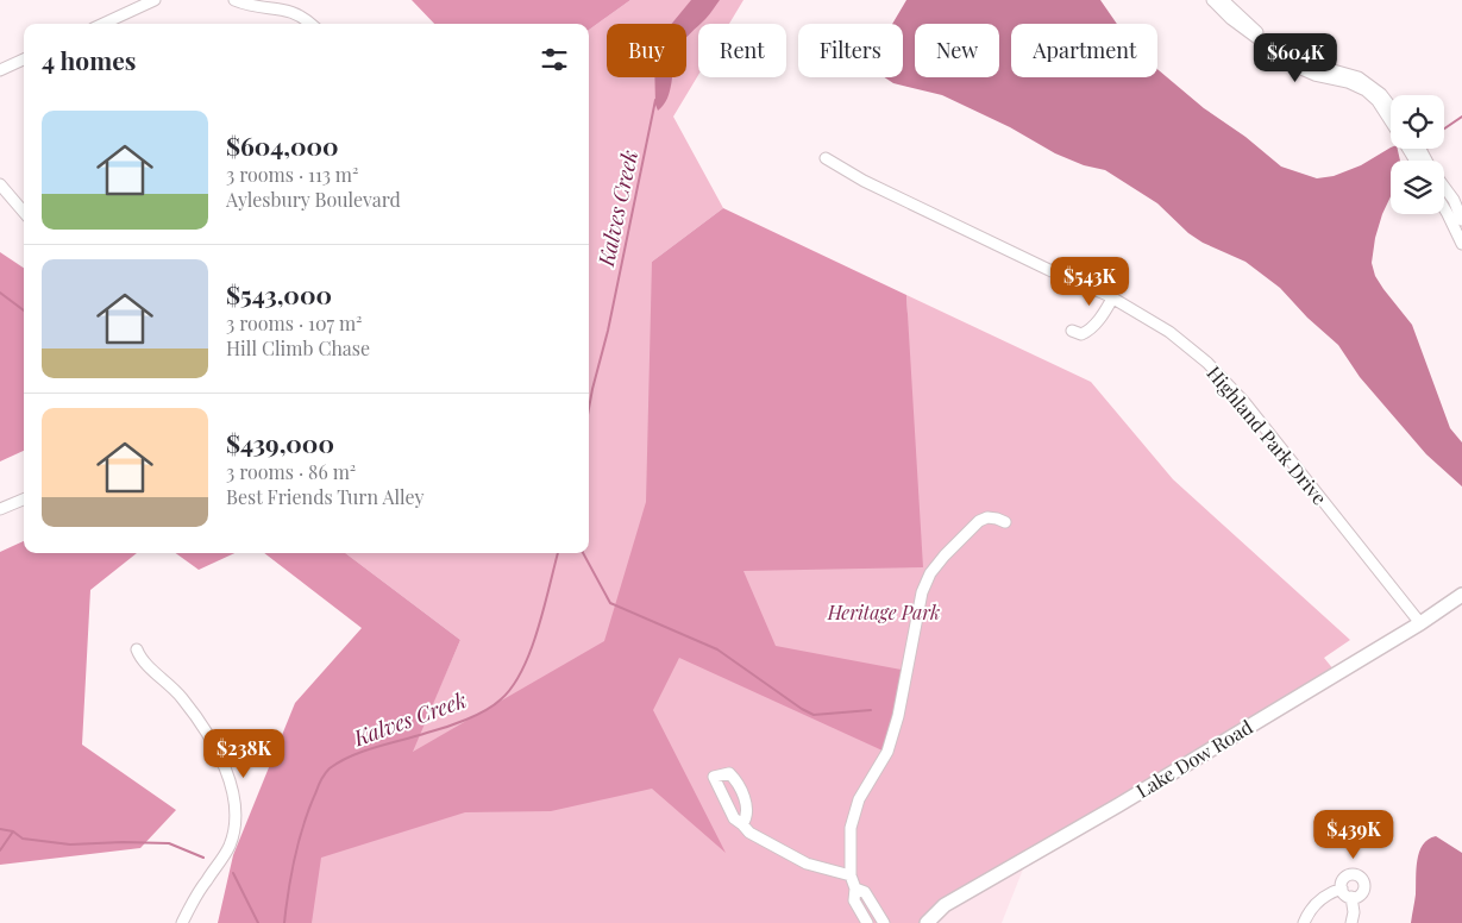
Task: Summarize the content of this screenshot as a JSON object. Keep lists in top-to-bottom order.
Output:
{
  "streets": {
    "street": ["Highland Park Drive", "Lake Dow Road"]
  },
  "crossings": [
    ["Highland Park Drive", "Lake Dow Road"]
  ],
  "water": ["Kalves Creek"],
  "parks": ["Heritage Park"],
  "page": {
    "chip": [
      "Buy",
      "Rent",
      "Filters",
      "New",
      "Apartment"
    ],
    "heading": "4 homes",
    "price": [
      "$604K",
      "$543K",
      "$238K",
      "$439K"
    ],
    "list": [
      {
        "name": "$604,000",
        "note": "3 rooms · 113 m² · Aylesbury Boulevard"
      },
      {
        "name": "$543,000",
        "note": "3 rooms · 107 m² · Hill Climb Chase"
      },
      {
        "name": "$439,000",
        "note": "3 rooms · 86 m² · Best Friends Turn Alley"
      }
    ]
  }
}
